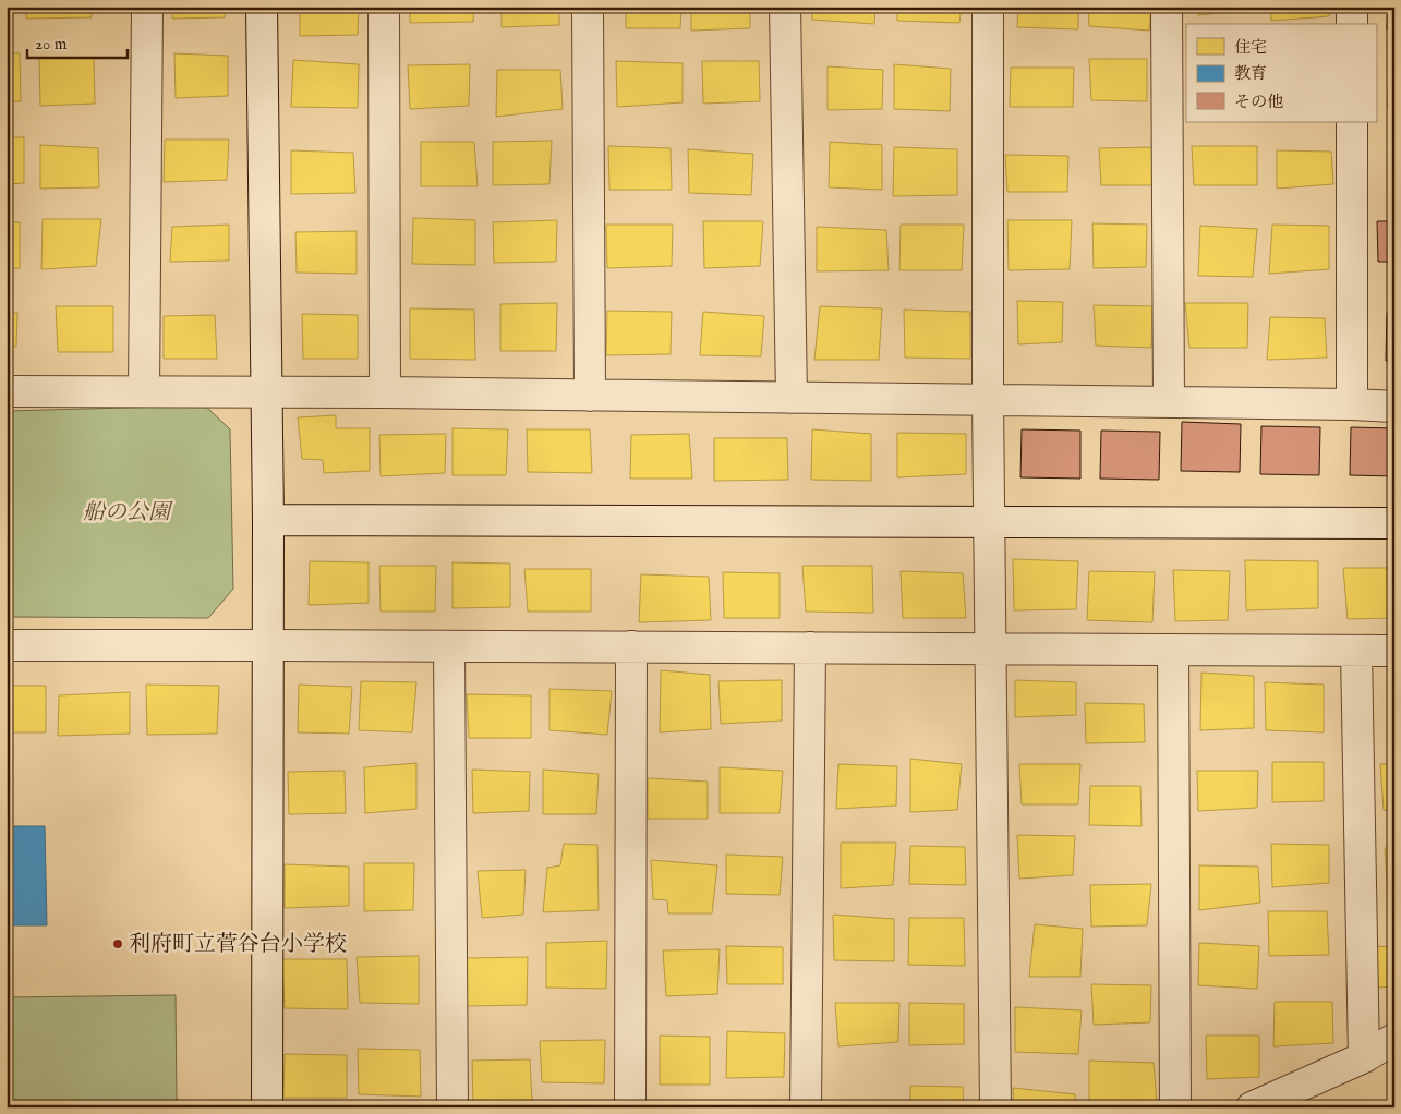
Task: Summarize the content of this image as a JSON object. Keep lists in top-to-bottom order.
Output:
{
  "parks": ["船の公園"],
  "places": ["利府町立菅谷台小学校"],
  "legend": ["住宅", "教育", "その他"],
  "scale_bar": "20 m"
}
